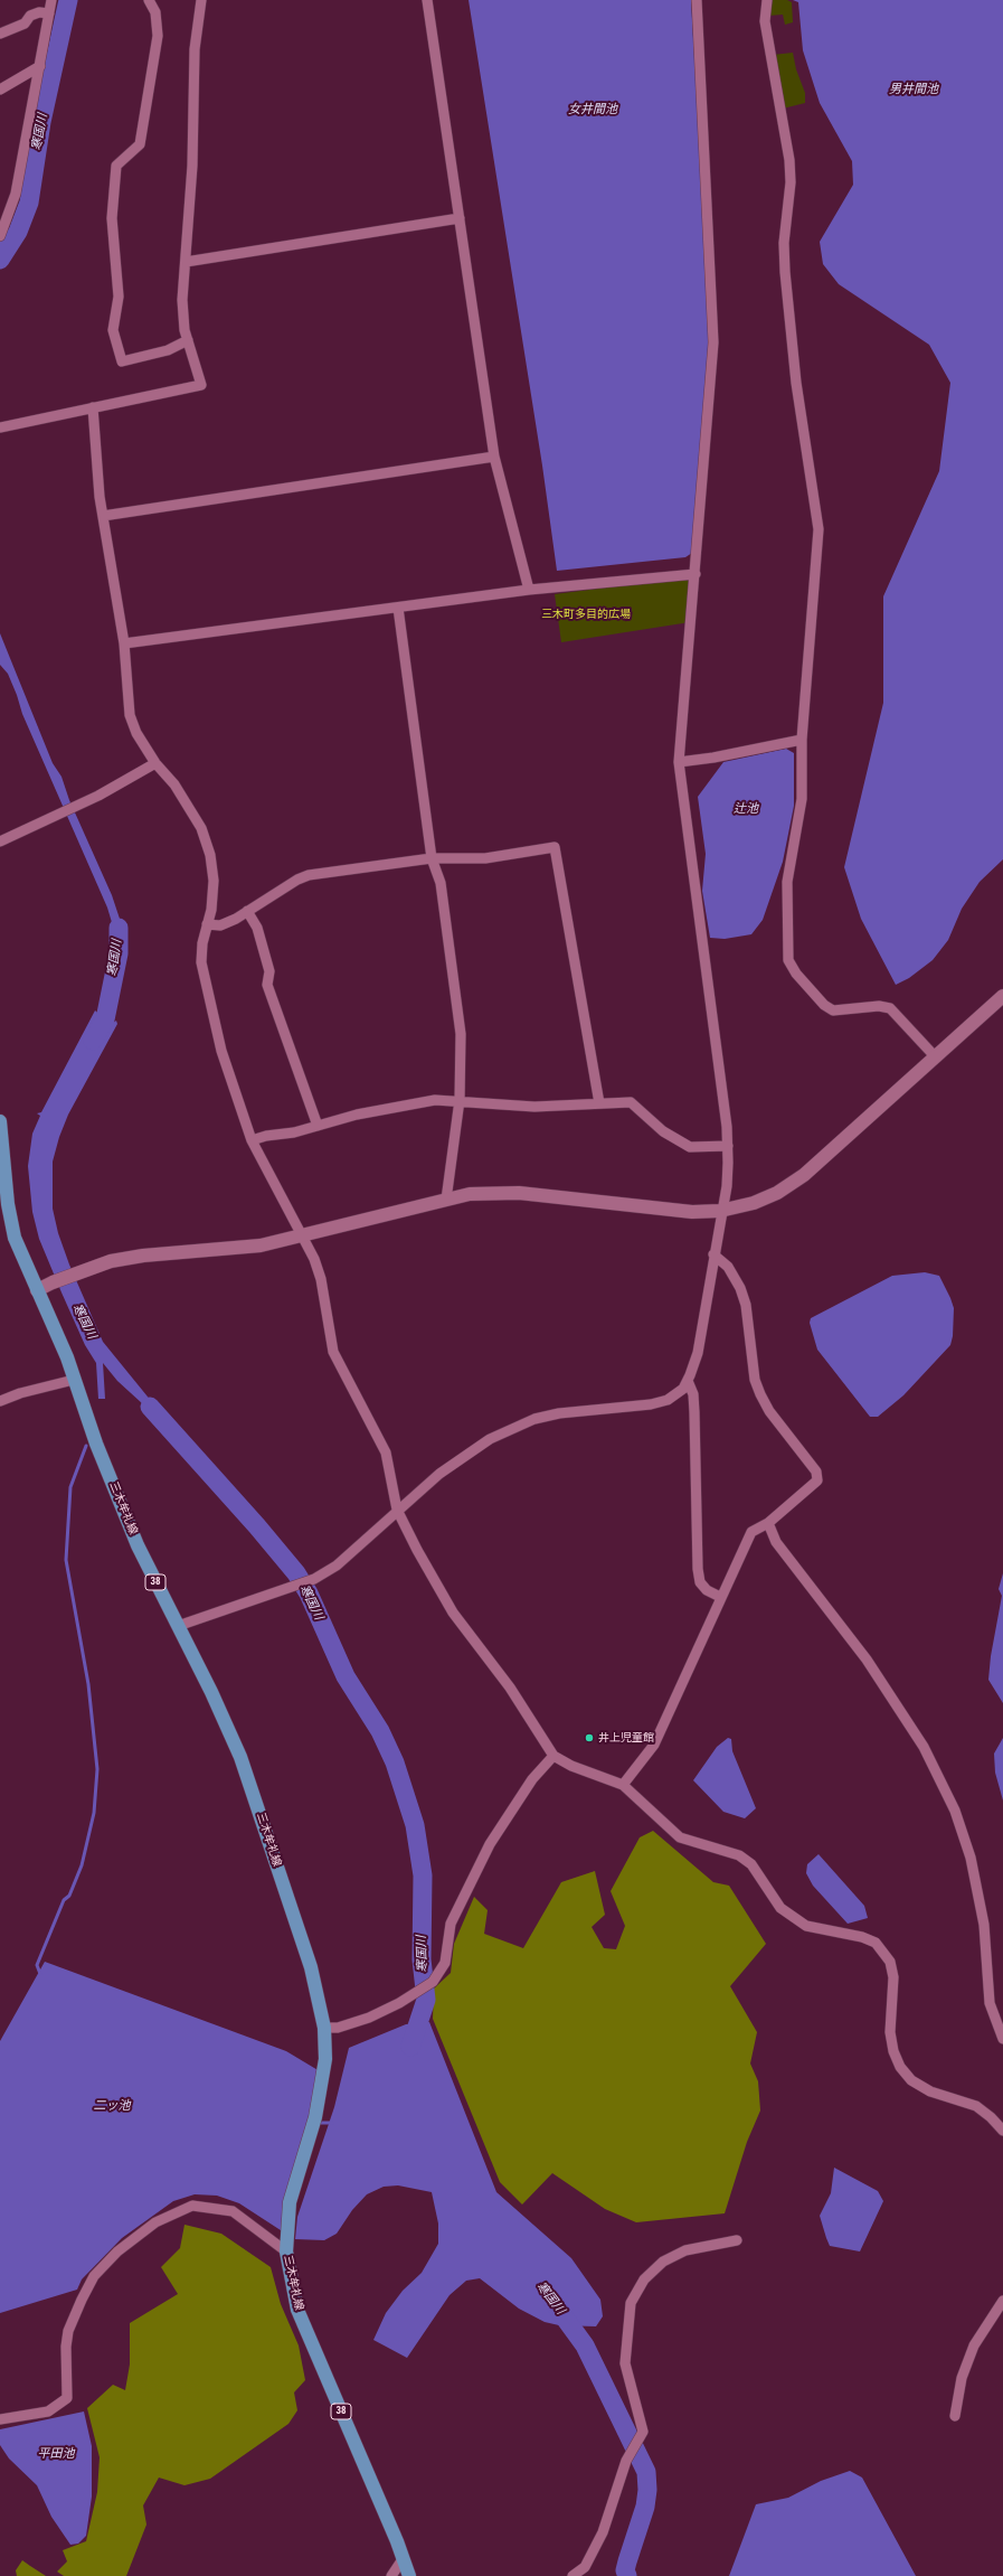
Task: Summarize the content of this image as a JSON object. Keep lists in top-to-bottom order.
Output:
{
  "streets": {
    "main road": ["三木牟礼線", "38"]
  },
  "water": [
    "男井間池",
    "女井間池",
    "寒国川",
    "辻池",
    "二ッ池",
    "平田池"
  ],
  "parks": ["三木町多目的広場"],
  "places": ["井上児童館"]
}
